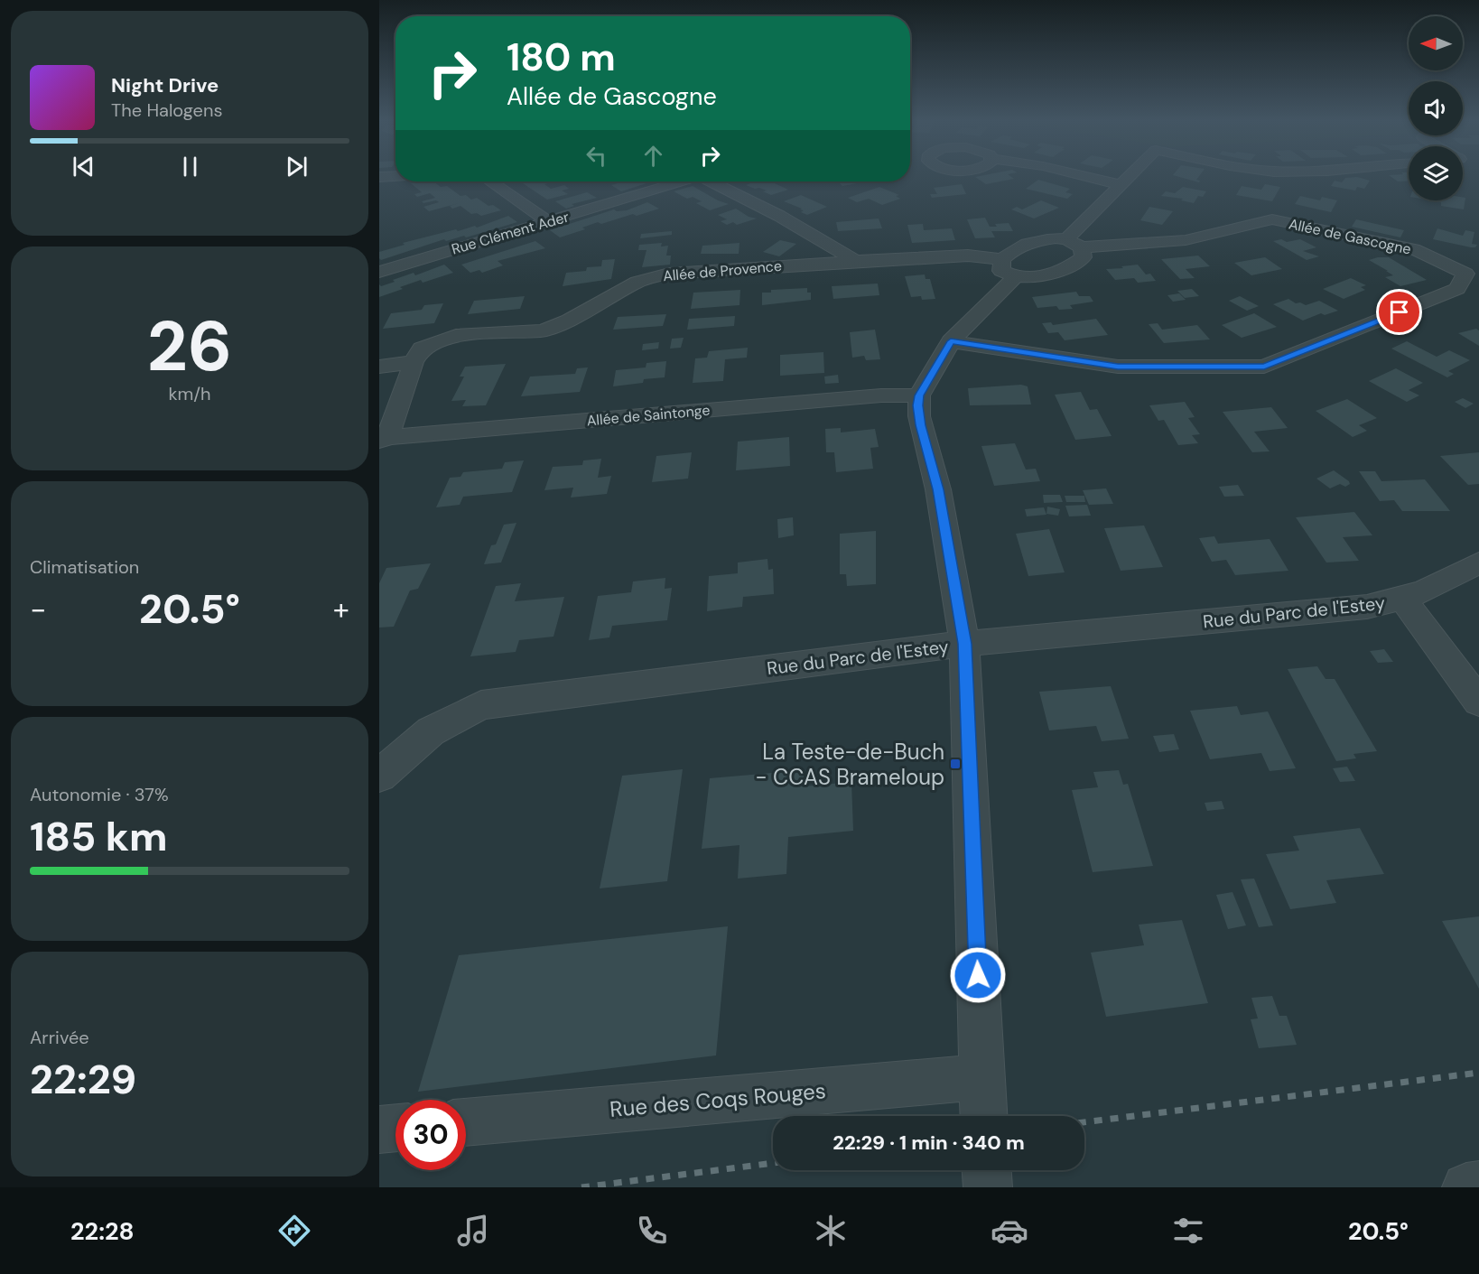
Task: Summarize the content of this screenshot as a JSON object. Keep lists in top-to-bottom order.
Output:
{
  "streets": {
    "street": [
      "Rue Clément Ader",
      "Allée de Gascogne",
      "Allée de Provence",
      "Allée de Saintonge",
      "Rue du Parc de l'Estey",
      "Rue des Coqs Rouges"
    ]
  },
  "crossings": [
    ["Allée de Provence", "Allée de Saintonge"]
  ],
  "places": {
    "transit": ["La Teste-de-Buch - CCAS Brameloup"]
  },
  "north": "left",
  "page": {
    "turn": ["180 m", "Allée de Gascogne"],
    "song": ["Night Drive", "The Halogens"],
    "tile": [
      ["26", "km/h"],
      "Climatisation",
      ["Autonomie · 37%", "185 km"],
      ["Arrivée", "22:29"]
    ],
    "heat": ["−", "20.5°", "+"],
    "limit": "30",
    "trip": "22:29 · 1 min · 340 m",
    "tabs": ["22:28", "20.5°"]
  }
}
